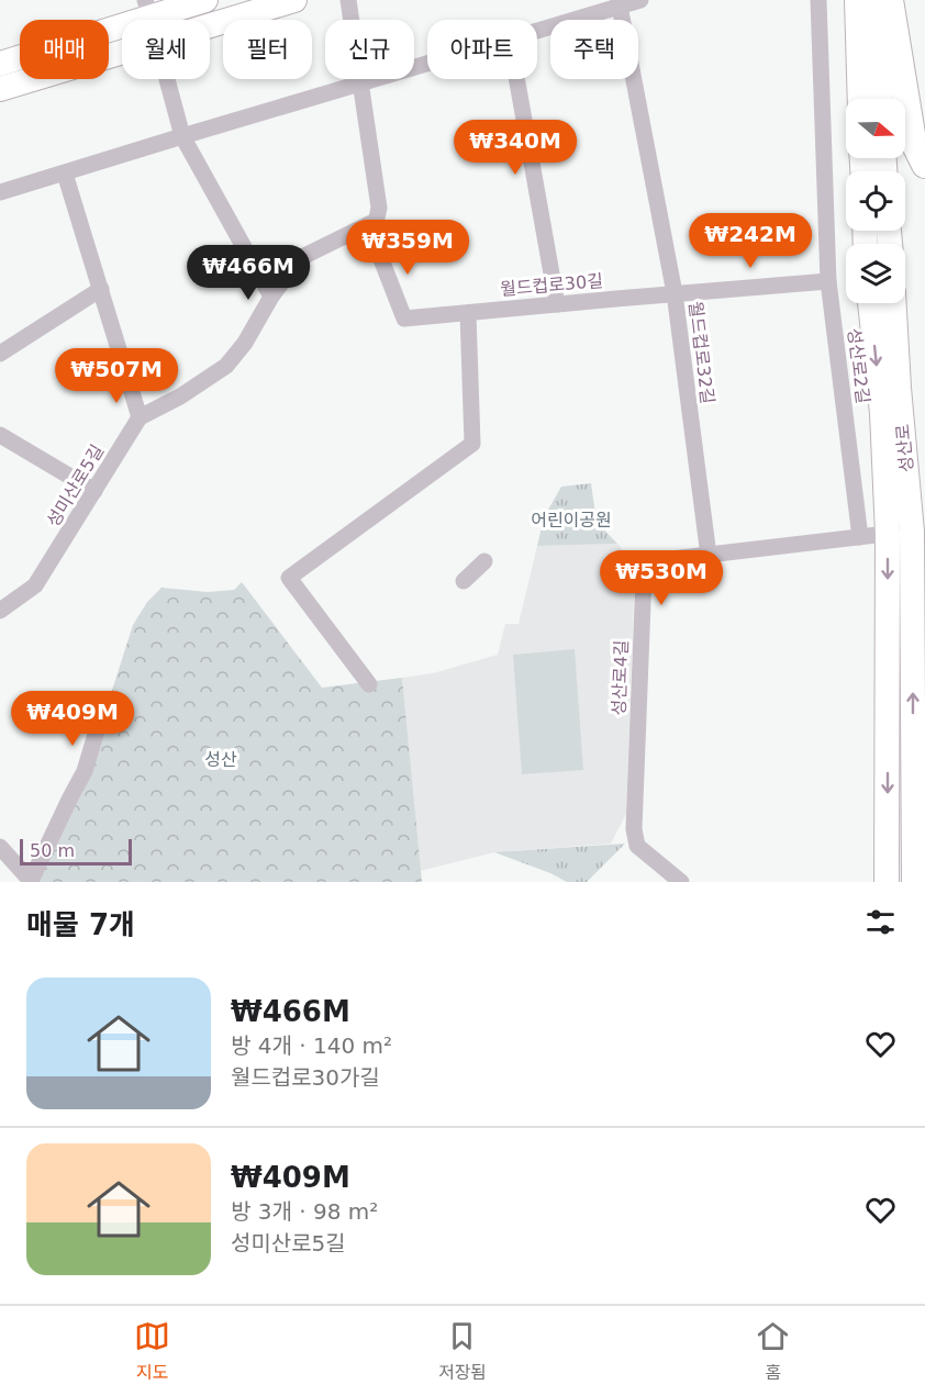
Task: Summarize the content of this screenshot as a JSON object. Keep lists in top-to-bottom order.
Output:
{
  "streets": {
    "main road": ["성산로"],
    "street": [
      "월드컵로30길",
      "월드컵로32길",
      "성산로2길",
      "성미산로5길",
      "성산로4길"
    ]
  },
  "crossings": [
    ["월드컵로30길", "월드컵로32길"],
    ["월드컵로30길", "성산로2길"],
    ["월드컵로32길", "성산로4길"],
    ["성산로2길", "성산로4길"],
    ["성산로", "성산로4길"]
  ],
  "parks": ["어린이공원", "성산"],
  "scale_bar": "50 m",
  "north": "right",
  "page": {
    "chip": [
      "매매",
      "월세",
      "필터",
      "신규",
      "아파트",
      "주택"
    ],
    "price": [
      "₩340M",
      "₩242M",
      "₩359M",
      "₩466M",
      "₩507M",
      "₩530M",
      "₩409M"
    ],
    "scale": "50 m",
    "heading": "매물 7개",
    "list": [
      {
        "name": "₩466M",
        "note": "방 4개 · 140 m² · 월드컵로30가길"
      },
      {
        "name": "₩409M",
        "note": "방 3개 · 98 m² · 성미산로5길"
      }
    ],
    "tabs": ["지도", "저장됨", "홈"]
  }
}
